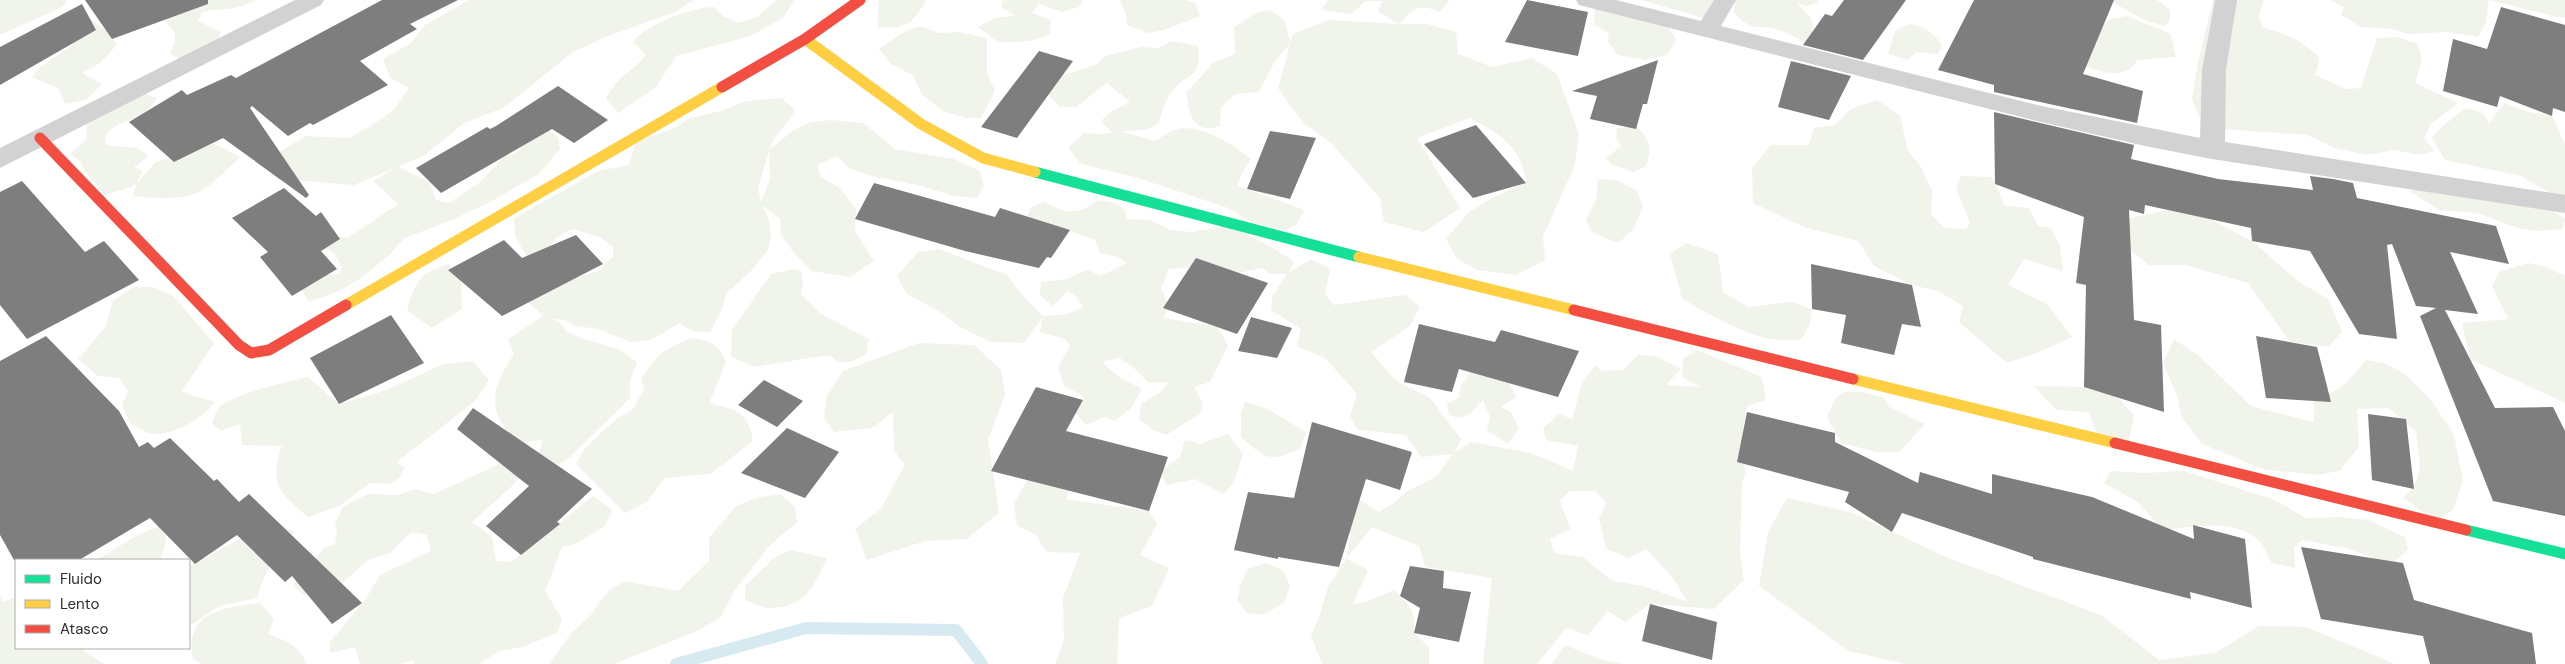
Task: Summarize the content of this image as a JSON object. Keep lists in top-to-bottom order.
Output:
{
  "legend": ["Fluido", "Lento", "Atasco"]
}
